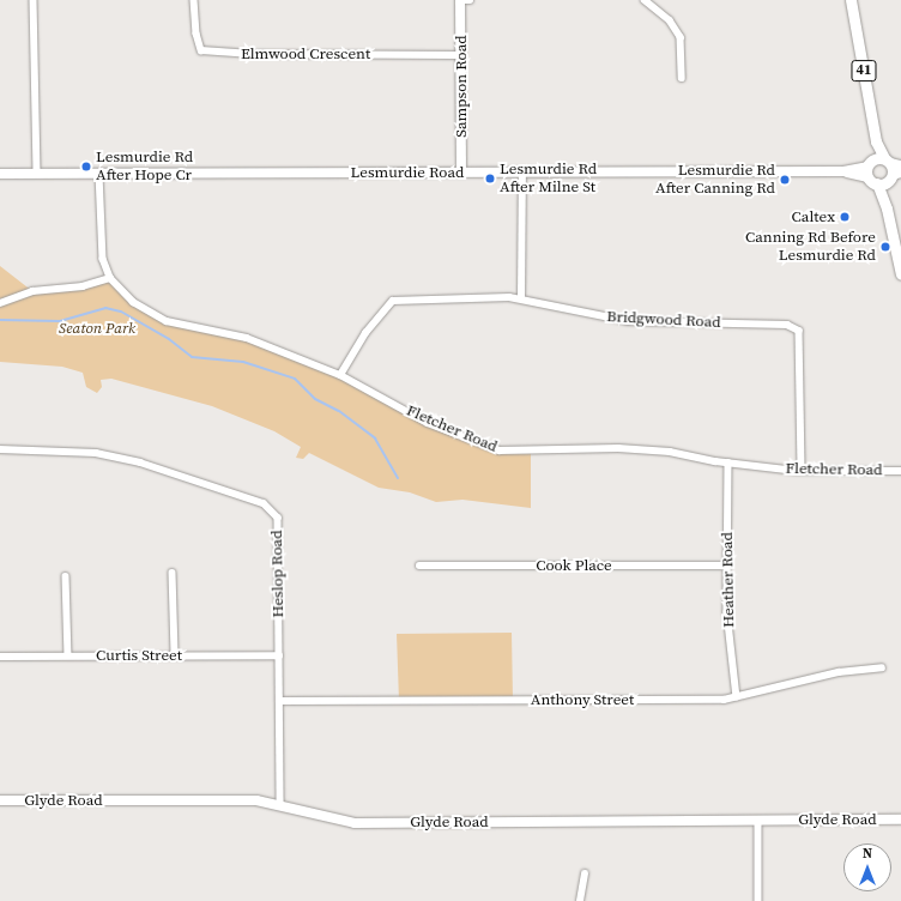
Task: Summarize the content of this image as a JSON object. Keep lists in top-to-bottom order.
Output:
{
  "streets": {
    "main road": ["41"],
    "street": [
      "Elmwood Crescent",
      "Sampson Road",
      "Lesmurdie Road",
      "Bridgwood Road",
      "Fletcher Road",
      "Cook Place",
      "Heslop Road",
      "Heather Road",
      "Curtis Street",
      "Anthony Street",
      "Glyde Road"
    ]
  },
  "crossings": [
    ["Elmwood Crescent", "Sampson Road"],
    ["41", "Lesmurdie Road"],
    ["Sampson Road", "Lesmurdie Road"],
    ["Lesmurdie Road", "Fletcher Road"],
    ["Bridgwood Road", "Fletcher Road"],
    ["Fletcher Road", "Heather Road"],
    ["Cook Place", "Heather Road"],
    ["Heslop Road", "Curtis Street"],
    ["Heslop Road", "Anthony Street"],
    ["Heslop Road", "Glyde Road"],
    ["Heather Road", "Anthony Street"]
  ],
  "parks": ["Seaton Park"],
  "places": [
    "Lesmurdie Rd After Hope Cr",
    "Lesmurdie Rd After Milne St",
    "Lesmurdie Rd After Canning Rd",
    "Caltex",
    "Canning Rd Before Lesmurdie Rd"
  ],
  "north": "top"
}
